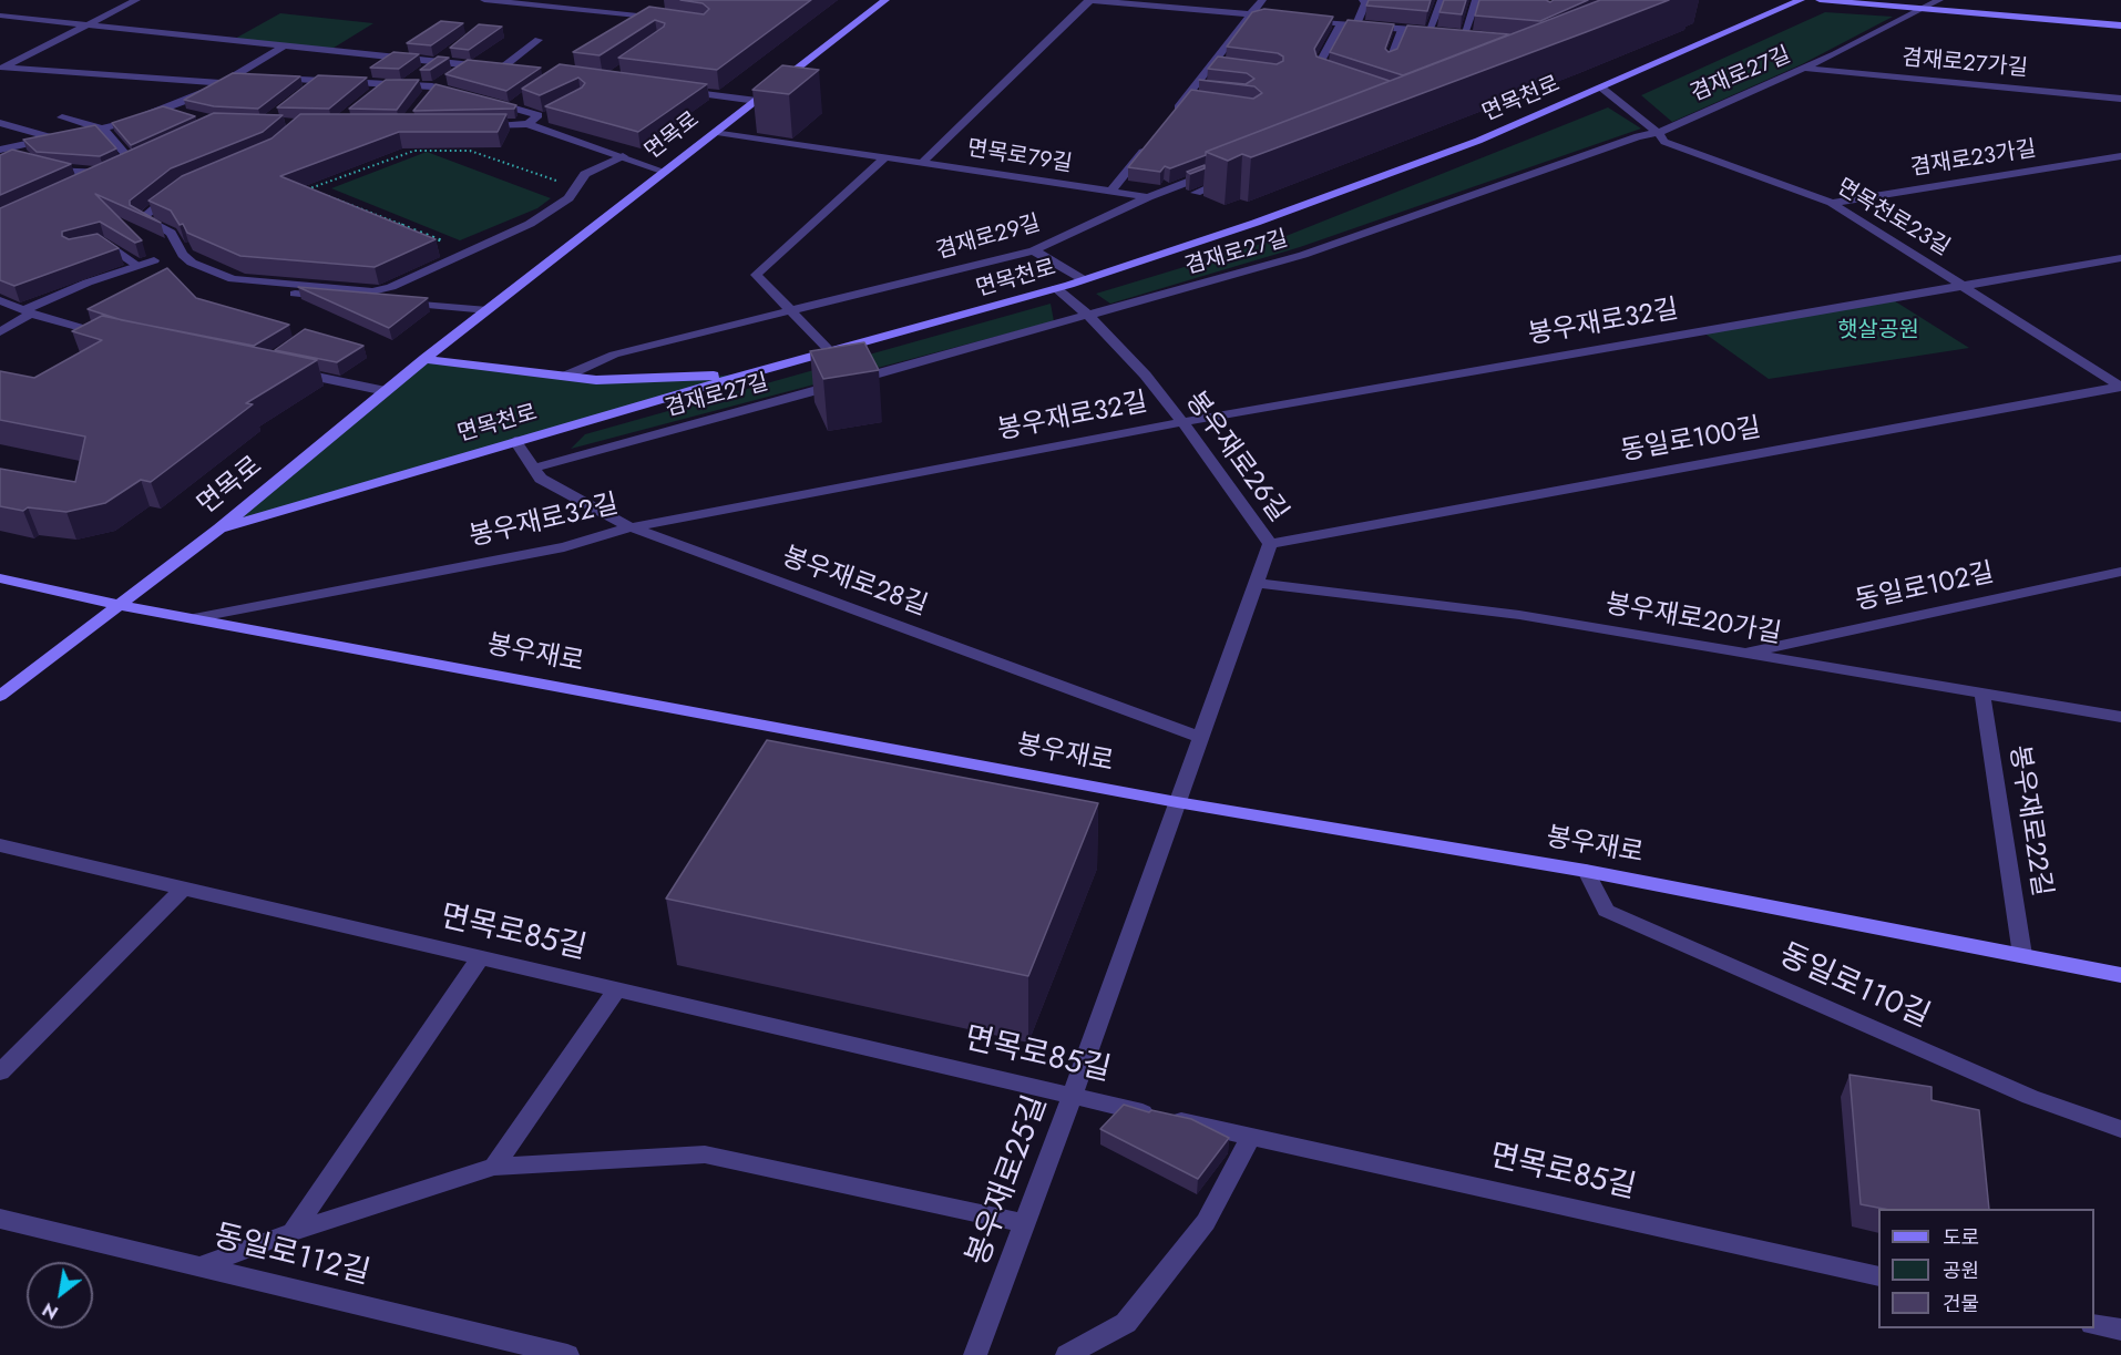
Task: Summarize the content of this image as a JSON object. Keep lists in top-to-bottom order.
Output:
{
  "streets": {
    "main road": ["면목천로", "면목로", "봉우재로"],
    "street": [
      "겸재로27가길",
      "겸재로27길",
      "면목로79길",
      "겸재로23가길",
      "면목천로23길",
      "겸재로29길",
      "봉우재로32길",
      "동일로100길",
      "봉우재로26길",
      "봉우재로28길",
      "동일로102길",
      "봉우재로20가길",
      "봉우재로22길",
      "면목로85길",
      "동일로110길",
      "봉우재로25길",
      "동일로112길"
    ]
  },
  "crossings": [
    ["겸재로27가길", "겸재로27길"],
    ["겸재로27길", "면목천로23길"],
    ["겸재로27길", "봉우재로26길"],
    ["겸재로27길", "봉우재로28길"],
    ["면목천로", "면목로"],
    ["면목천로", "면목천로23길"],
    ["면목천로", "봉우재로26길"],
    ["면목천로", "봉우재로28길"],
    ["면목로", "면목로79길"],
    ["면목로", "봉우재로"],
    ["면목로79길", "겸재로29길"],
    ["겸재로23가길", "면목천로23길"],
    ["면목천로23길", "봉우재로32길"],
    ["면목천로23길", "동일로100길"],
    ["봉우재로32길", "봉우재로26길"],
    ["봉우재로32길", "봉우재로28길"],
    ["봉우재로32길", "봉우재로"],
    ["동일로100길", "봉우재로26길"],
    ["봉우재로26길", "봉우재로28길"],
    ["봉우재로26길", "봉우재로20가길"],
    ["봉우재로26길", "봉우재로"],
    ["봉우재로26길", "봉우재로25길"],
    ["동일로102길", "봉우재로20가길"],
    ["봉우재로20가길", "봉우재로22길"],
    ["봉우재로", "봉우재로22길"],
    ["봉우재로", "동일로110길"],
    ["봉우재로", "봉우재로25길"],
    ["면목로85길", "봉우재로25길"]
  ],
  "parks": ["햇살공원"],
  "legend": ["도로", "공원", "건물"],
  "north": "bottom left"
}
